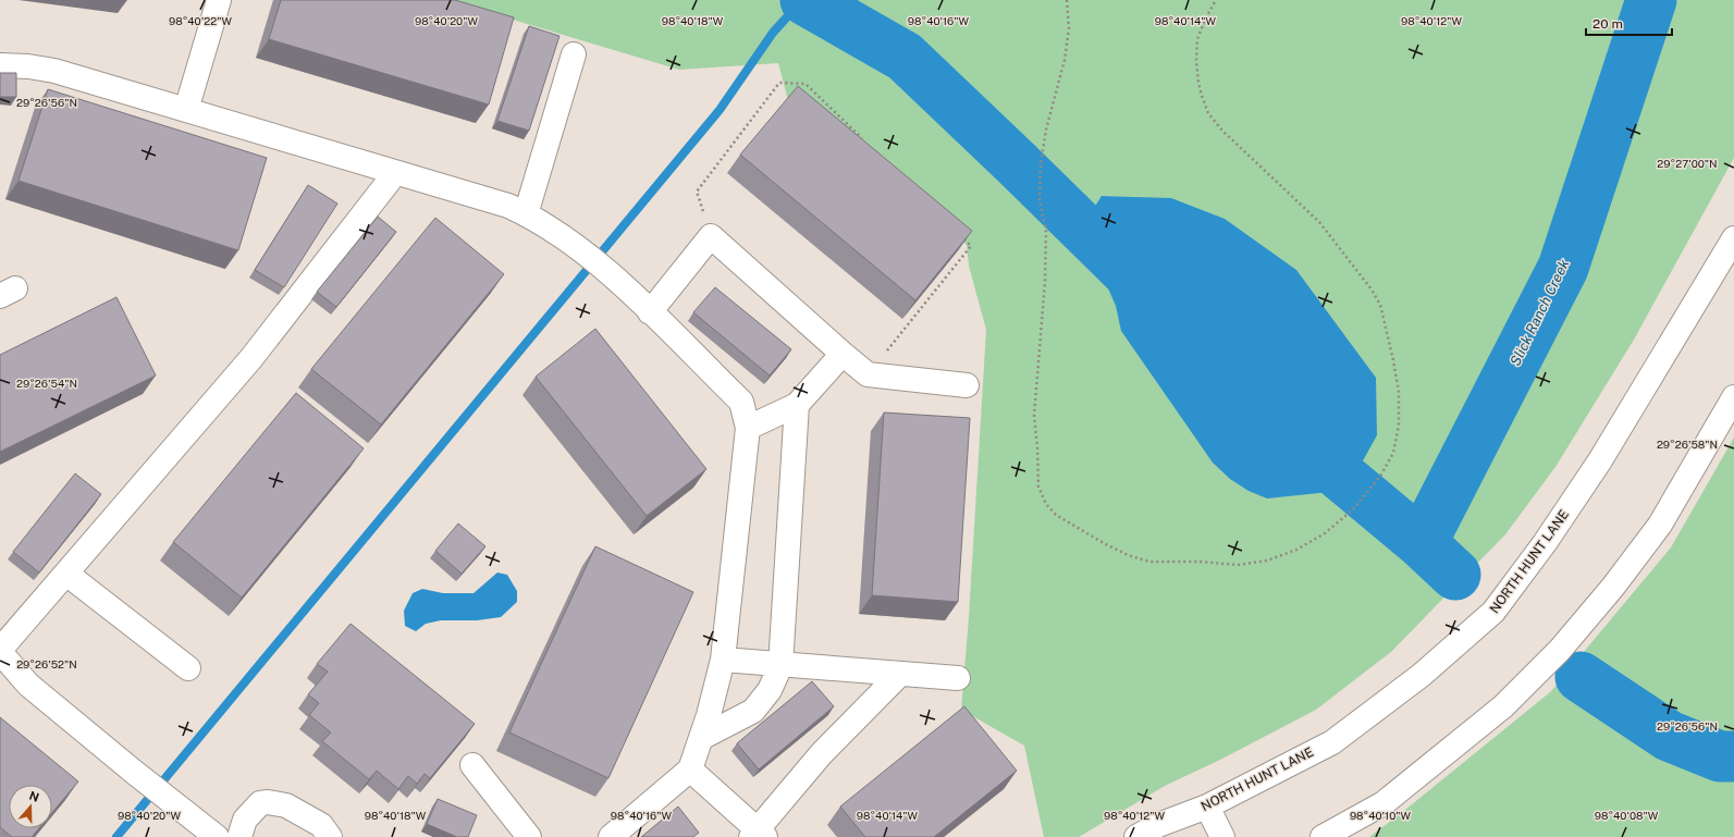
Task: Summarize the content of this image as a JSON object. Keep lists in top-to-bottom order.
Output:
{
  "streets": {
    "main road": ["NORTH HUNT LANE"]
  },
  "water": ["Slick Ranch Creek"],
  "scale_bar": "20 m",
  "north": "top",
  "coordinates": [
    "98°40'18\"W",
    "98°40'16\"W",
    "98°40'14\"W",
    "98°40'12\"W",
    "98°40'22\"W",
    "98°40'20\"W",
    "29°26'56\"N",
    "29°27'00\"N",
    "29°26'54\"N",
    "29°26'58\"N",
    "29°26'52\"N",
    "98°40'10\"W",
    "98°40'08\"W"
  ]
}
